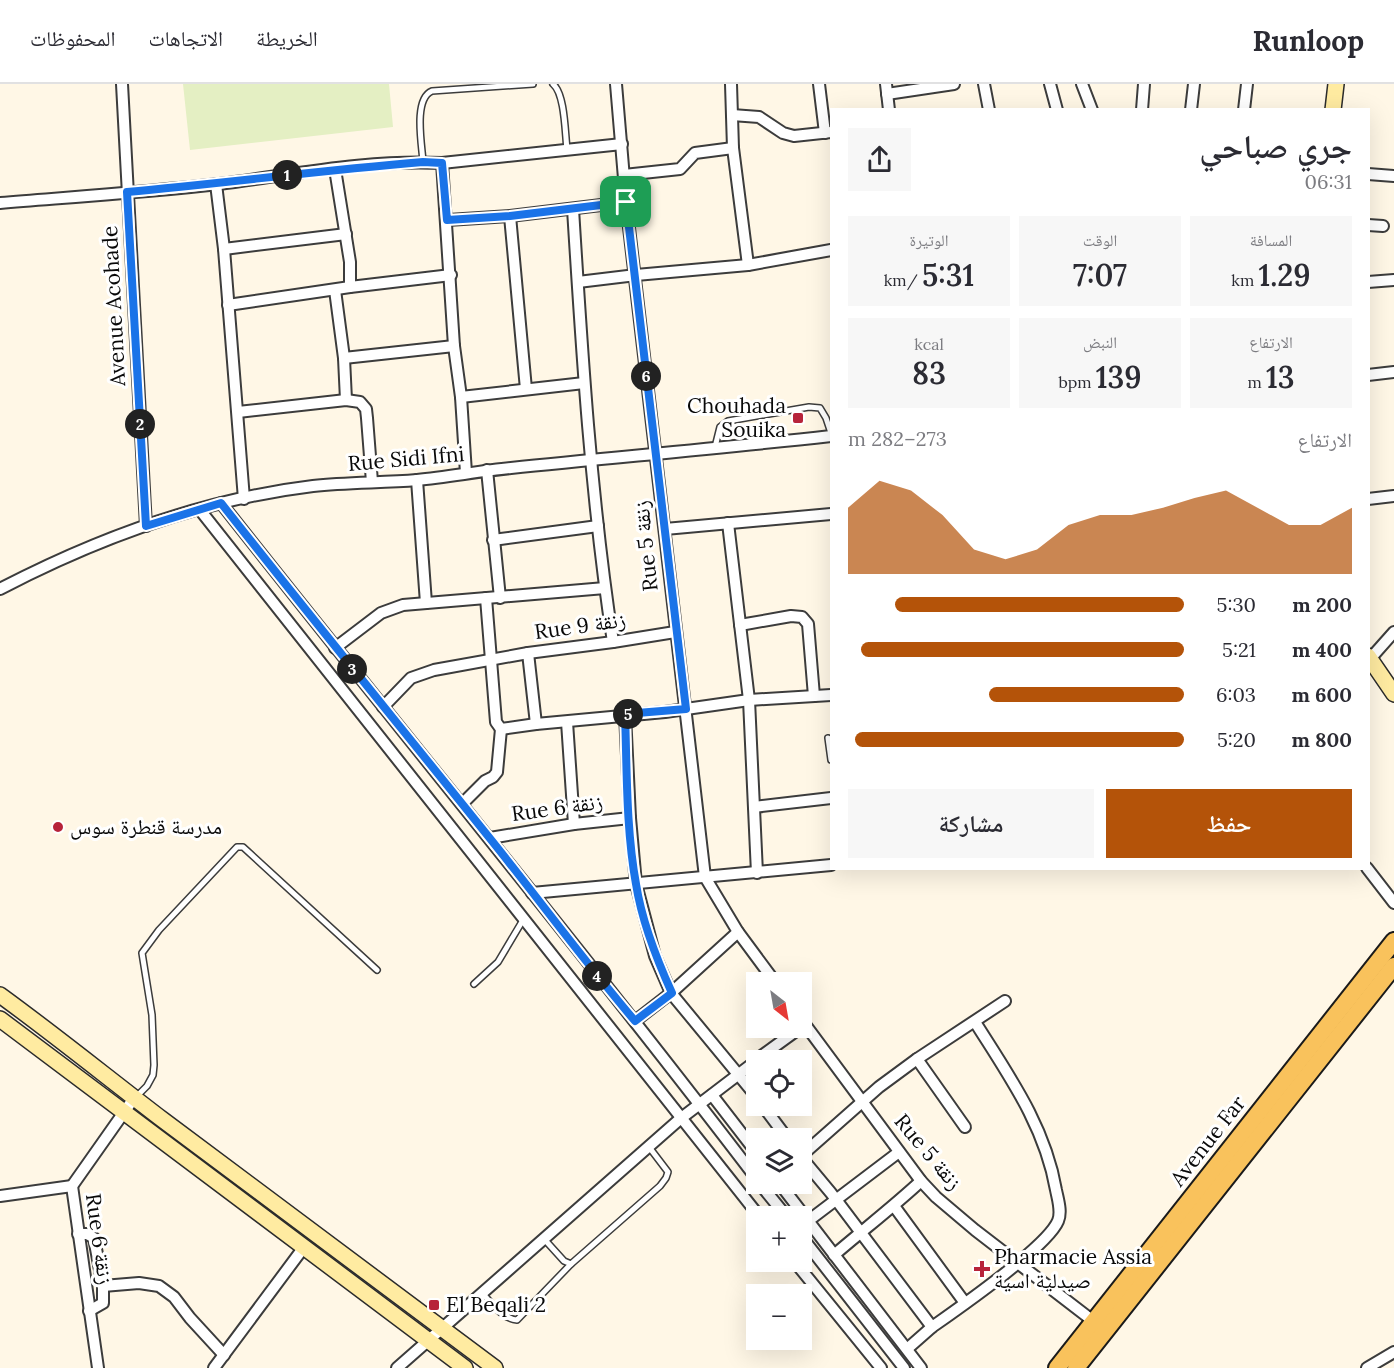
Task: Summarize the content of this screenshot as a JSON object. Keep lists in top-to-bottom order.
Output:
{
  "streets": {
    "main road": ["Avenue Far"],
    "street": [
      "Avenue Acohade",
      "Rue Sidi Ifni",
      "Rue 5 زنقة",
      "Rue 9 زنقة",
      "Rue 6 زنقة"
    ]
  },
  "crossings": [
    ["Avenue Acohade", "Rue Sidi Ifni"],
    ["Rue Sidi Ifni", "Rue 5 زنقة"],
    ["Rue 5 زنقة", "Rue 9 زنقة"],
    ["Rue 5 زنقة", "Avenue Far"]
  ],
  "places": {
    "transit": ["Chouhada Souika", "El Beqali 2"],
    "other": ["مدرسة قنطرة سوس"],
    "health": ["Pharmacie Assia صيدلية اسية"]
  },
  "north": "bottom right",
  "page": {
    "header": "Runloop",
    "nav": ["الخريطة", "الاتجاهات", "المحفوظات"],
    "heading": ["جري صباحي", "06:31"],
    "pins": [
      "1",
      "6",
      "2",
      "3",
      "5",
      "4"
    ],
    "stats": [
      ["المسافة", "1.29 km"],
      ["الوقت", "7:07"],
      ["الوتيرة", "5:31 /km"],
      ["الارتفاع", "13 m"],
      ["النبض", "139 bpm"],
      ["kcal", "83"]
    ],
    "chart": ["الارتفاع", "273–282 m"],
    "list": [
      {
        "name": "200 m",
        "note": "5:30"
      },
      {
        "name": "400 m",
        "note": "5:21"
      },
      {
        "name": "600 m",
        "note": "6:03"
      },
      {
        "name": "800 m",
        "note": "5:20"
      }
    ],
    "buttons": ["حفظ", "مشاركة"],
    "map_buttons": ["+", "−"]
  }
}
